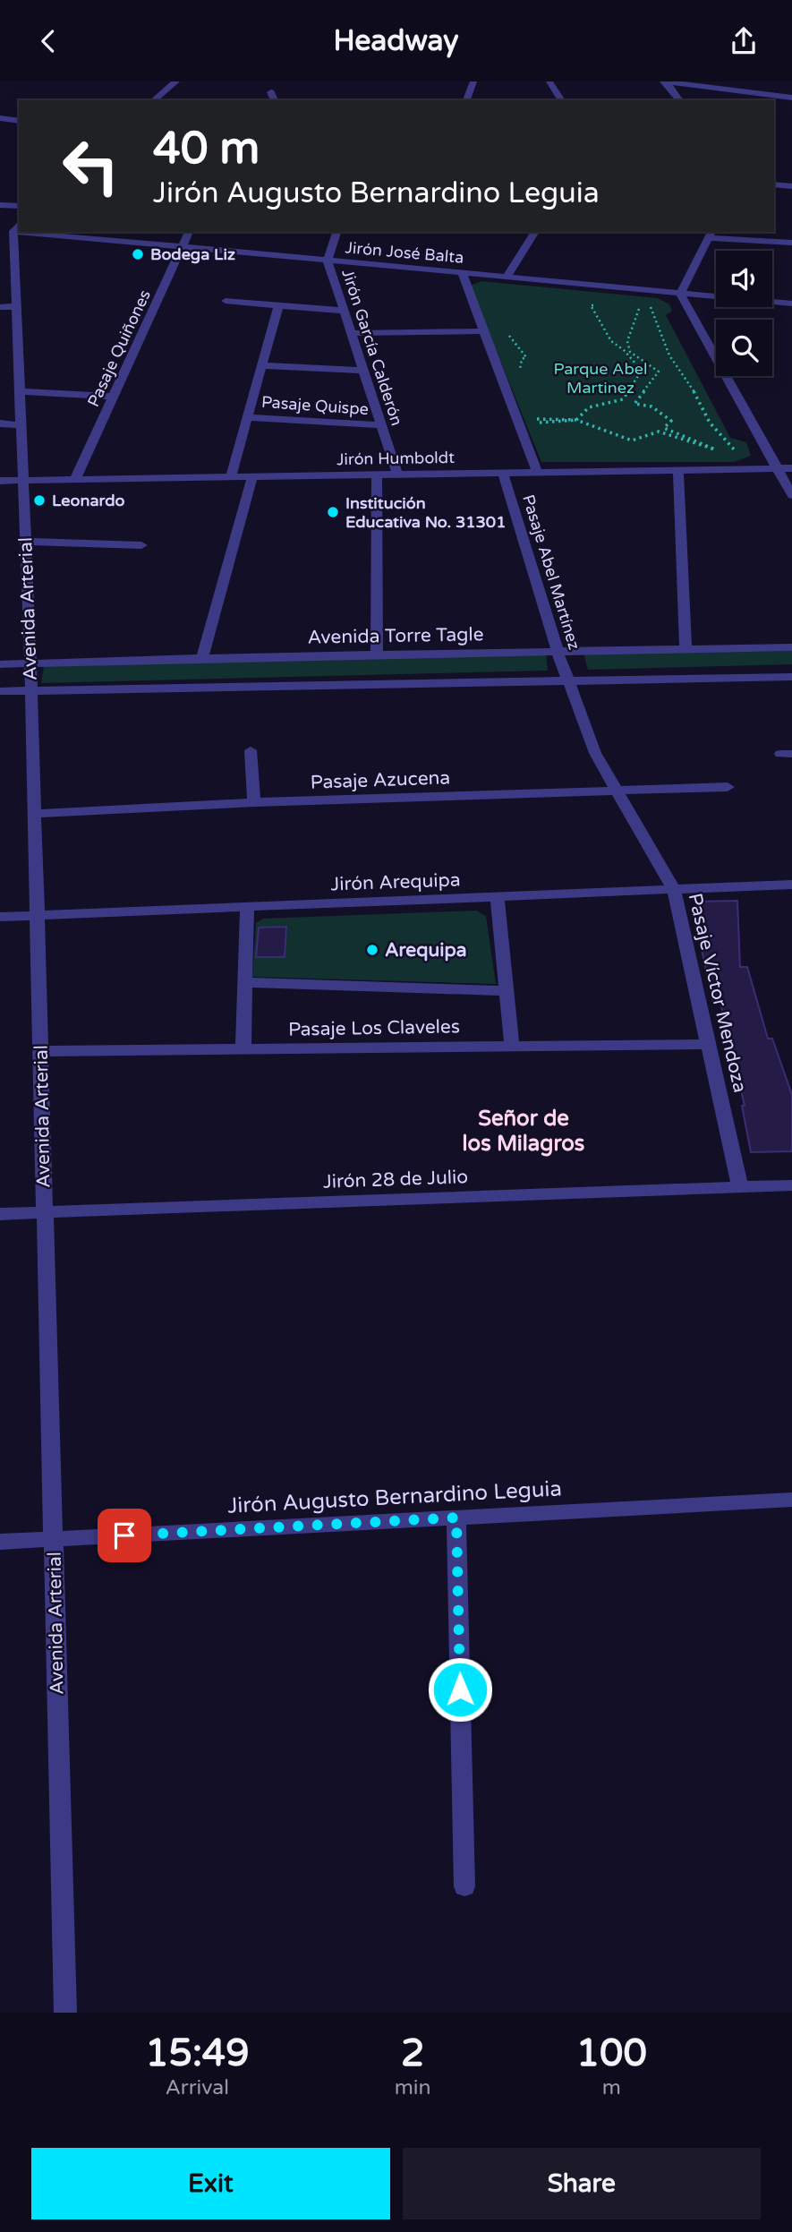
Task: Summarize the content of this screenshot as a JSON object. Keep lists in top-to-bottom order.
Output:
{
  "streets": {
    "street": [
      "Jirón José Balta",
      "Jirón García Calderón",
      "Pasaje Quiñones",
      "Pasaje Quispe",
      "Jirón Humboldt",
      "Pasaje Abel Martínez",
      "Avenida Arterial",
      "Avenida Torre Tagle",
      "Pasaje Azucena",
      "Jirón Arequipa",
      "Pasaje Víctor Mendoza",
      "Pasaje Los Claveles",
      "Jirón 28 de Julio",
      "Jirón Augusto Bernardino Leguia"
    ]
  },
  "crossings": [
    ["Jirón José Balta", "Jirón García Calderón"],
    ["Jirón José Balta", "Pasaje Quiñones"],
    ["Jirón José Balta", "Pasaje Abel Martínez"],
    ["Jirón García Calderón", "Pasaje Quispe"],
    ["Jirón García Calderón", "Jirón Humboldt"],
    ["Pasaje Quiñones", "Jirón Humboldt"],
    ["Jirón Humboldt", "Pasaje Abel Martínez"],
    ["Jirón Humboldt", "Avenida Arterial"],
    ["Pasaje Abel Martínez", "Avenida Torre Tagle"],
    ["Pasaje Abel Martínez", "Pasaje Víctor Mendoza"],
    ["Avenida Arterial", "Avenida Torre Tagle"],
    ["Avenida Arterial", "Pasaje Azucena"],
    ["Avenida Arterial", "Jirón Arequipa"],
    ["Avenida Arterial", "Pasaje Los Claveles"],
    ["Avenida Arterial", "Jirón 28 de Julio"],
    ["Avenida Arterial", "Jirón Augusto Bernardino Leguia"],
    ["Pasaje Azucena", "Pasaje Víctor Mendoza"],
    ["Jirón Arequipa", "Pasaje Víctor Mendoza"],
    ["Pasaje Víctor Mendoza", "Pasaje Los Claveles"],
    ["Pasaje Víctor Mendoza", "Jirón 28 de Julio"]
  ],
  "districts": ["Señor de los Milagros"],
  "parks": ["Parque Abel Martinez"],
  "places": [
    "Bodega Liz",
    "Leonardo",
    "Institución Educativa No. 31301",
    "Arequipa"
  ],
  "page": {
    "header": "Headway",
    "turn": ["40 m", "Jirón Augusto Bernardino Leguia"],
    "eta": [
      "15:49",
      "Arrival",
      "2",
      "min",
      "100",
      "m"
    ],
    "buttons": ["Exit", "Share"]
  }
}
